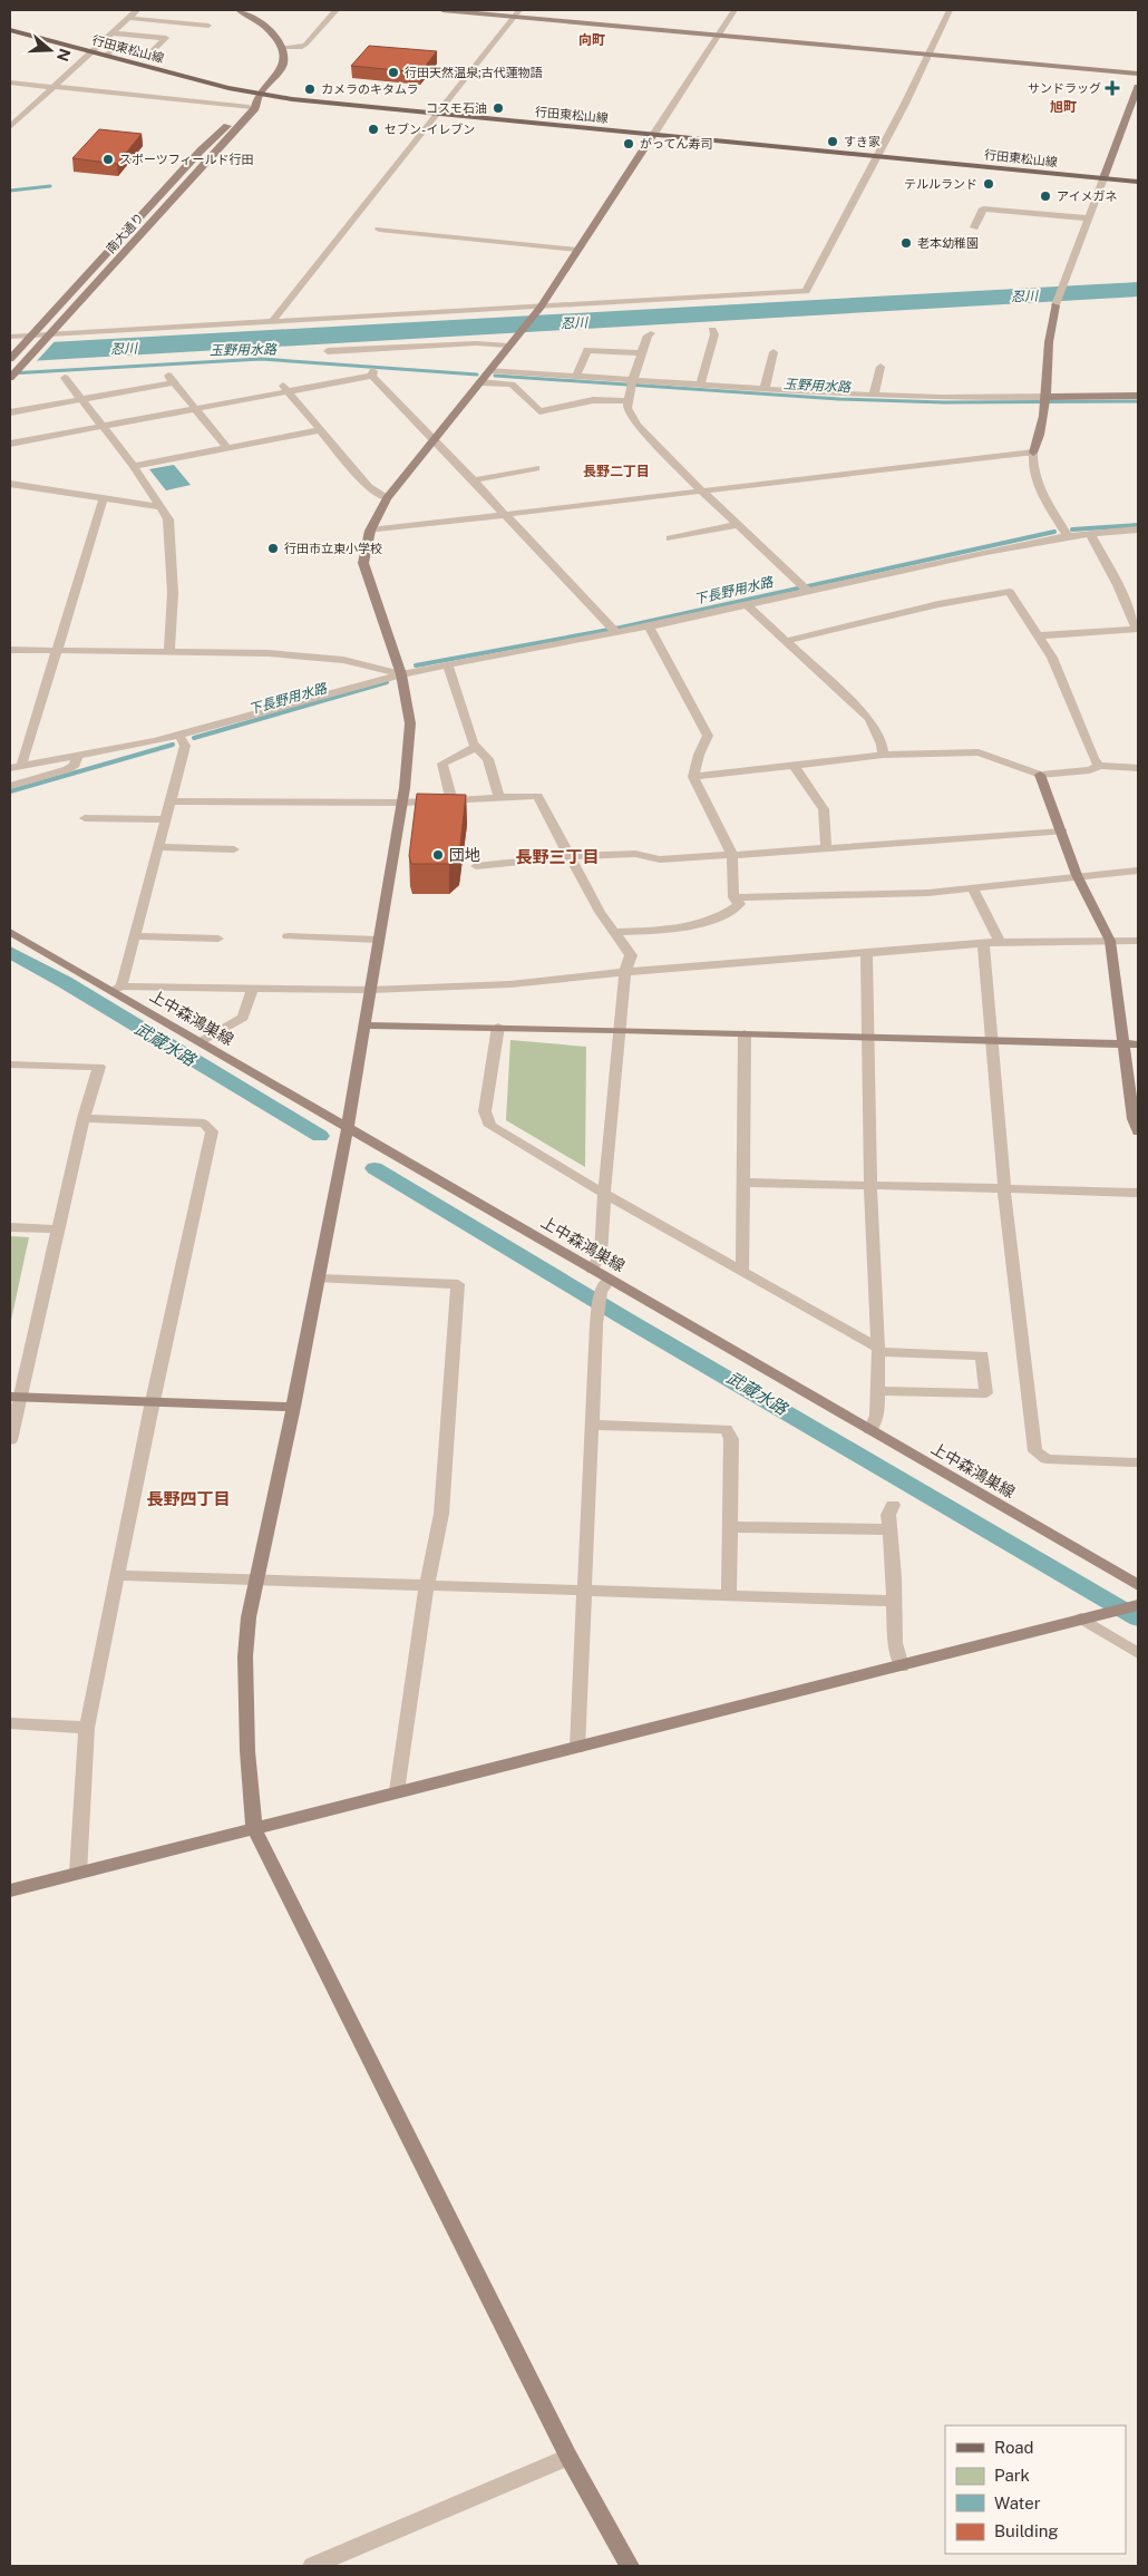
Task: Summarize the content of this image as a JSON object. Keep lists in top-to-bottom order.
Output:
{
  "streets": {
    "main road": ["行田東松山線"],
    "street": ["南大通り", "上中森鴻巣線"]
  },
  "crossings": [
    ["行田東松山線", "南大通り"]
  ],
  "districts": [
    "向町",
    "旭町",
    "長野二丁目",
    "長野三丁目",
    "長野四丁目"
  ],
  "water": [
    "忍川",
    "玉野用水路",
    "下長野用水路",
    "武蔵水路"
  ],
  "places": {
    "other": [
      "行田天然温泉;古代蓮物語",
      "カメラのキタムラ",
      "コスモ石油",
      "セブン-イレブン",
      "すき家",
      "がってん寿司",
      "スポーツフィールド行田",
      "テルルランド",
      "アイメガネ",
      "老本幼稚園",
      "行田市立東小学校",
      "団地"
    ],
    "health": ["サンドラッグ"]
  },
  "legend": [
    "Road",
    "Park",
    "Water",
    "Building"
  ],
  "north": "right"
}
